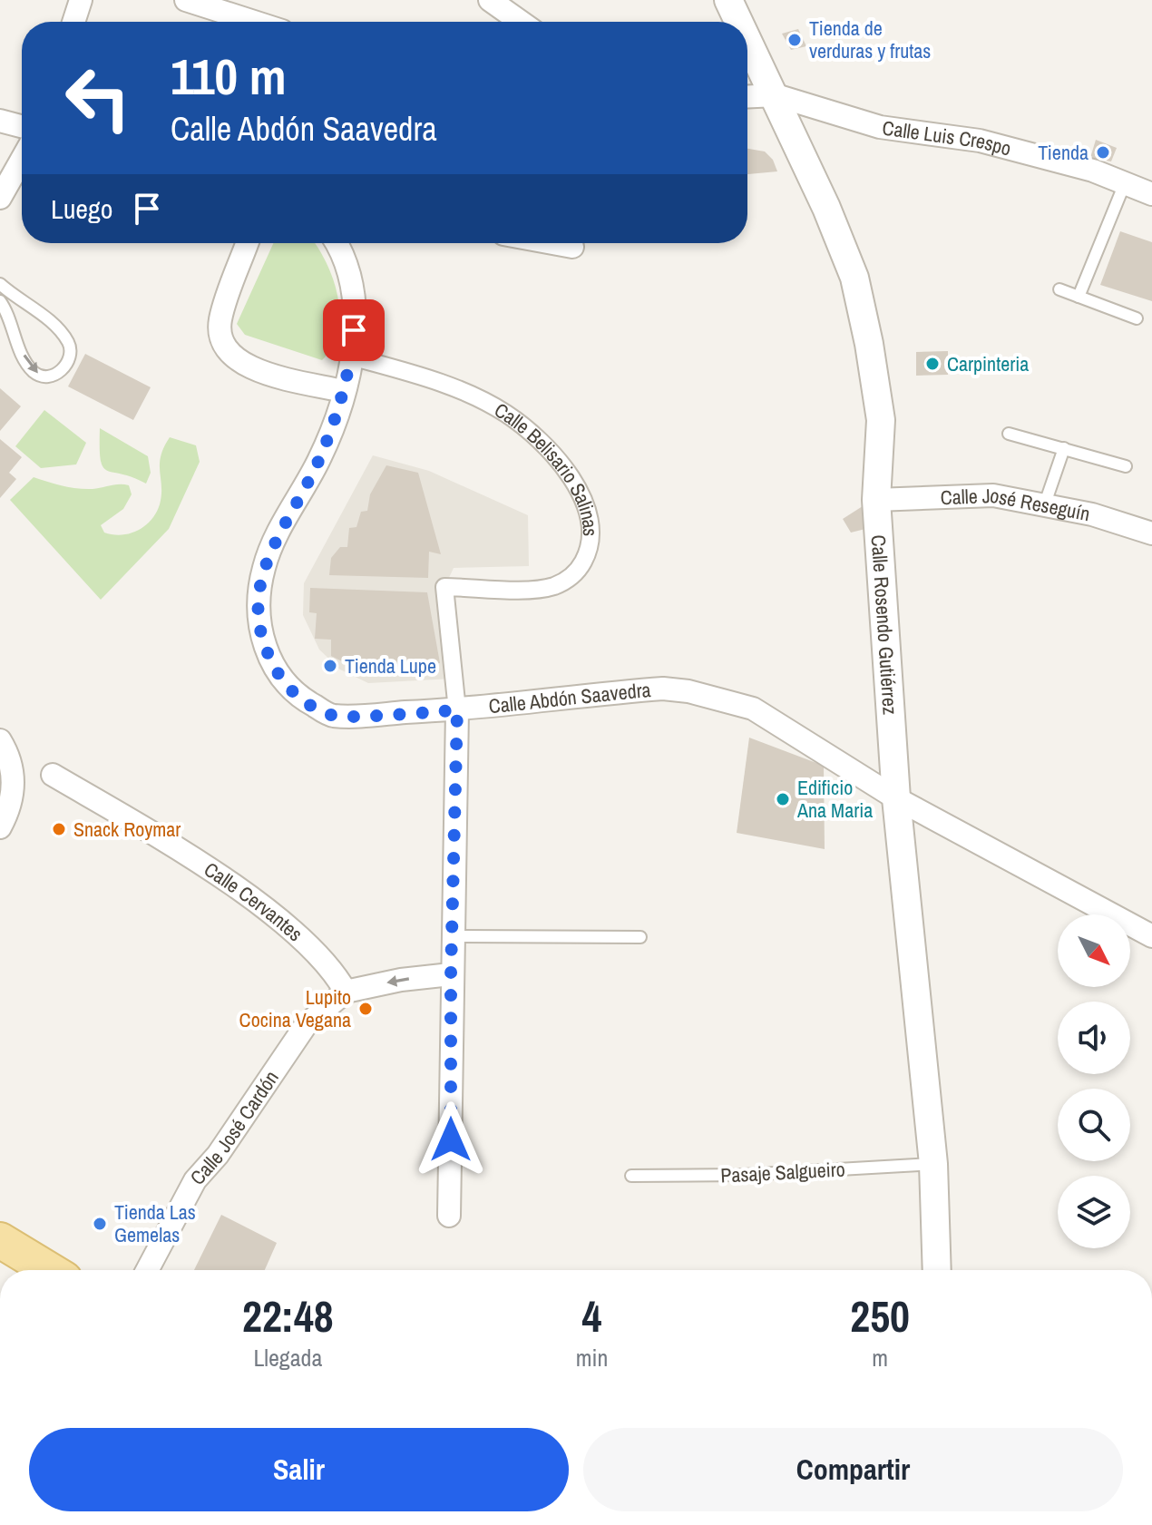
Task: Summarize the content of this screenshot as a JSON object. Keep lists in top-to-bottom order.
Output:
{
  "streets": {
    "street": [
      "Calle Luis Crespo",
      "Calle Belisario Salinas",
      "Calle José Reseguín",
      "Calle Rosendo Gutiérrez",
      "Calle Abdón Saavedra",
      "Calle Cervantes",
      "Calle José Cardón"
    ],
    "lane": ["Pasaje Salgueiro"]
  },
  "crossings": [
    ["Calle Luis Crespo", "Calle Rosendo Gutiérrez"],
    ["Calle Belisario Salinas", "Calle Abdón Saavedra"],
    ["Calle José Reseguín", "Calle Rosendo Gutiérrez"],
    ["Calle Rosendo Gutiérrez", "Calle Abdón Saavedra"],
    ["Calle Rosendo Gutiérrez", "Pasaje Salgueiro"],
    ["Calle Cervantes", "Calle José Cardón"]
  ],
  "places": [
    "Tienda de verduras y frutas",
    "Tienda",
    "Carpinteria",
    "Tienda Lupe",
    "Edificio Ana Maria",
    "Snack Roymar",
    "Lupito Cocina Vegana",
    "Tienda Las Gemelas"
  ],
  "north": "bottom right",
  "page": {
    "turn": ["110 m", "Calle Abdón Saavedra"],
    "then": "Luego",
    "eta": [
      "22:48",
      "Llegada",
      "4",
      "min",
      "250",
      "m"
    ],
    "buttons": ["Salir", "Compartir"]
  }
}
